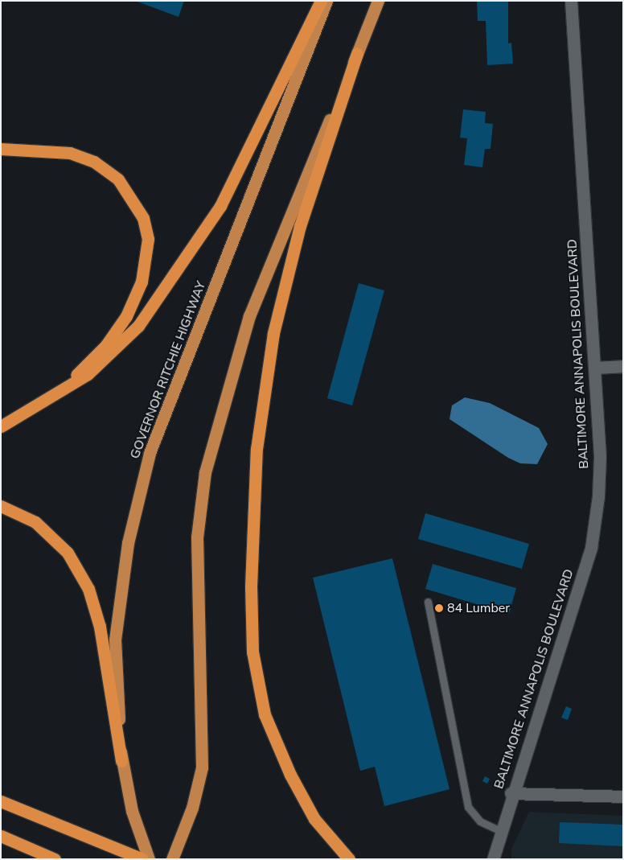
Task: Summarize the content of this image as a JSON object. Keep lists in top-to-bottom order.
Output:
{
  "streets": {
    "highway": ["GOVERNOR RITCHIE HIGHWAY"],
    "street": ["BALTIMORE ANNAPOLIS BOULEVARD"]
  },
  "places": ["84 Lumber"]
}
